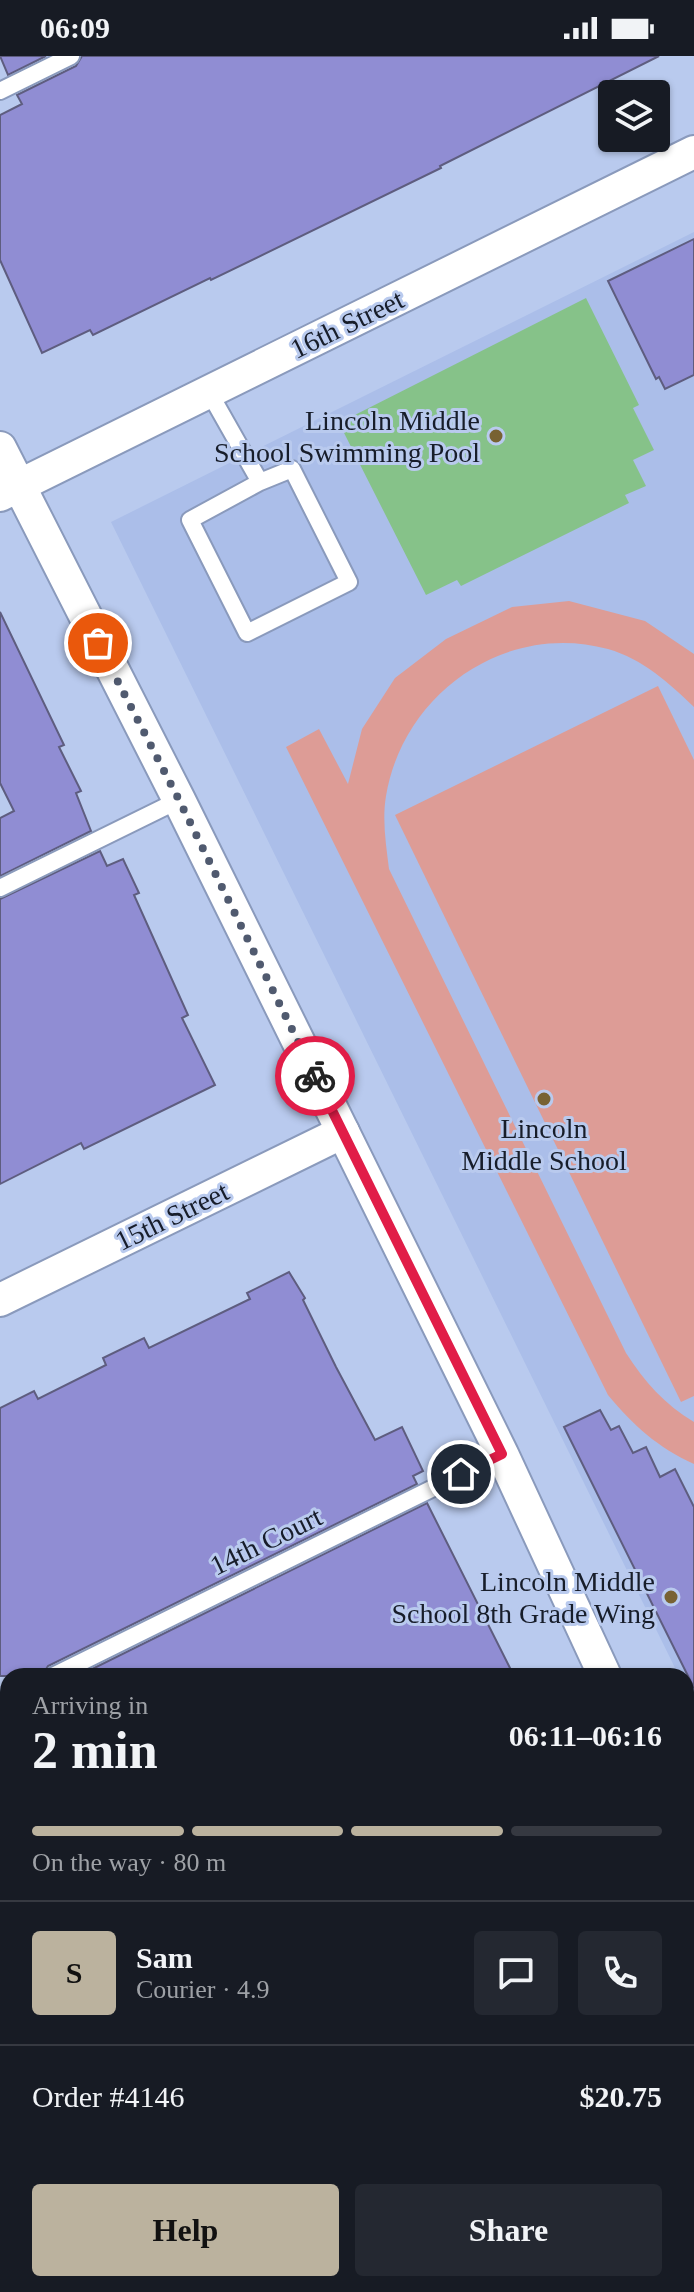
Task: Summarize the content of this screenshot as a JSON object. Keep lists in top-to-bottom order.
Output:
{
  "streets": {
    "street": ["16th Street", "15th Street"],
    "lane": ["14th Court"]
  },
  "places": ["Lincoln Middle School Swimming Pool", "Lincoln Middle School", "Lincoln Middle School 8th Grade Wing"],
  "page": {
    "status": "06:09",
    "heading": ["2 min", "Arriving in", "06:11–06:16"],
    "panel": [
      "Sam",
      "Courier · 4.9",
      "Order #4146",
      "$20.75"
    ],
    "bar": "On the way · 80 m",
    "round": "S",
    "buttons": ["Help", "Share"]
  }
}
